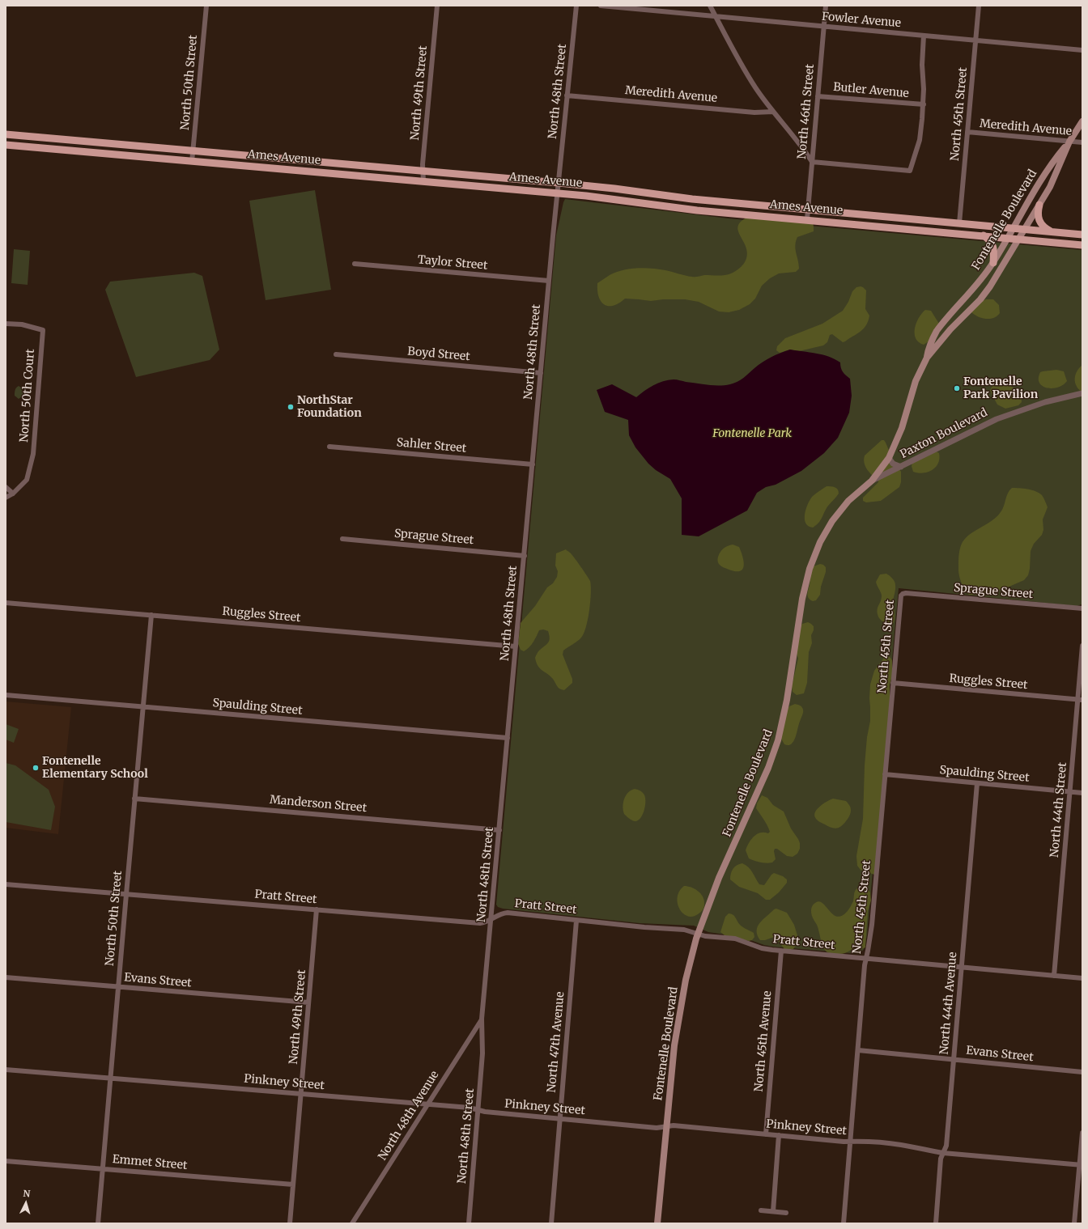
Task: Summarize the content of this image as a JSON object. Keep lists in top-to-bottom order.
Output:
{
  "streets": {
    "main road": ["Ames Avenue", "Fontenelle Boulevard"],
    "street": [
      "Fowler Avenue",
      "North 50th Street",
      "Butler Avenue",
      "North 48th Street",
      "North 49th Street",
      "Meredith Avenue",
      "North 46th Street",
      "North 45th Street",
      "Taylor Street",
      "Boyd Street",
      "North 50th Court",
      "Paxton Boulevard",
      "Sahler Street",
      "Sprague Street",
      "Ruggles Street",
      "Spaulding Street",
      "Manderson Street",
      "North 44th Street",
      "Pratt Street",
      "Evans Street",
      "North 44th Avenue",
      "North 45th Avenue",
      "North 47th Avenue",
      "Pinkney Street",
      "North 48th Avenue",
      "Emmet Street"
    ]
  },
  "crossings": [
    ["Fowler Avenue", "North 46th Street"],
    ["Fowler Avenue", "North 45th Street"],
    ["North 50th Street", "Ames Avenue"],
    ["North 50th Street", "Ruggles Street"],
    ["North 50th Street", "Spaulding Street"],
    ["North 50th Street", "Manderson Street"],
    ["North 50th Street", "Pratt Street"],
    ["North 50th Street", "Evans Street"],
    ["North 50th Street", "Pinkney Street"],
    ["North 50th Street", "Emmet Street"],
    ["Butler Avenue", "North 46th Street"],
    ["North 48th Street", "Meredith Avenue"],
    ["North 48th Street", "Ames Avenue"],
    ["North 48th Street", "Taylor Street"],
    ["North 48th Street", "Boyd Street"],
    ["North 48th Street", "Sahler Street"],
    ["North 48th Street", "Sprague Street"],
    ["North 48th Street", "Ruggles Street"],
    ["North 48th Street", "Spaulding Street"],
    ["North 48th Street", "Manderson Street"],
    ["North 48th Street", "Pratt Street"],
    ["North 48th Street", "Pinkney Street"],
    ["North 48th Street", "North 48th Avenue"],
    ["North 49th Street", "Ames Avenue"],
    ["North 49th Street", "Pratt Street"],
    ["North 49th Street", "Evans Street"],
    ["North 49th Street", "Pinkney Street"],
    ["North 49th Street", "Emmet Street"],
    ["Meredith Avenue", "North 45th Street"],
    ["Meredith Avenue", "Fontenelle Boulevard"],
    ["North 46th Street", "Ames Avenue"],
    ["North 45th Street", "Ames Avenue"],
    ["North 45th Street", "Sprague Street"],
    ["North 45th Street", "Ruggles Street"],
    ["North 45th Street", "Spaulding Street"],
    ["North 45th Street", "Pratt Street"],
    ["North 45th Street", "Evans Street"],
    ["North 45th Street", "Pinkney Street"],
    ["Ames Avenue", "Fontenelle Boulevard"],
    ["Fontenelle Boulevard", "Paxton Boulevard"],
    ["Fontenelle Boulevard", "Pratt Street"],
    ["Fontenelle Boulevard", "Pinkney Street"],
    ["Ruggles Street", "North 44th Street"],
    ["Spaulding Street", "North 44th Street"],
    ["Spaulding Street", "North 44th Avenue"],
    ["North 44th Street", "Pratt Street"],
    ["Pratt Street", "North 44th Avenue"],
    ["Pratt Street", "North 45th Avenue"],
    ["Pratt Street", "North 47th Avenue"],
    ["Evans Street", "North 44th Avenue"],
    ["North 44th Avenue", "Pinkney Street"],
    ["North 45th Avenue", "Pinkney Street"],
    ["North 47th Avenue", "Pinkney Street"],
    ["Pinkney Street", "North 48th Avenue"]
  ],
  "parks": ["Fontenelle Park"],
  "places": ["Fontenelle Park Pavilion", "NorthStar Foundation", "Fontenelle Elementary School"],
  "north": "top"
}
